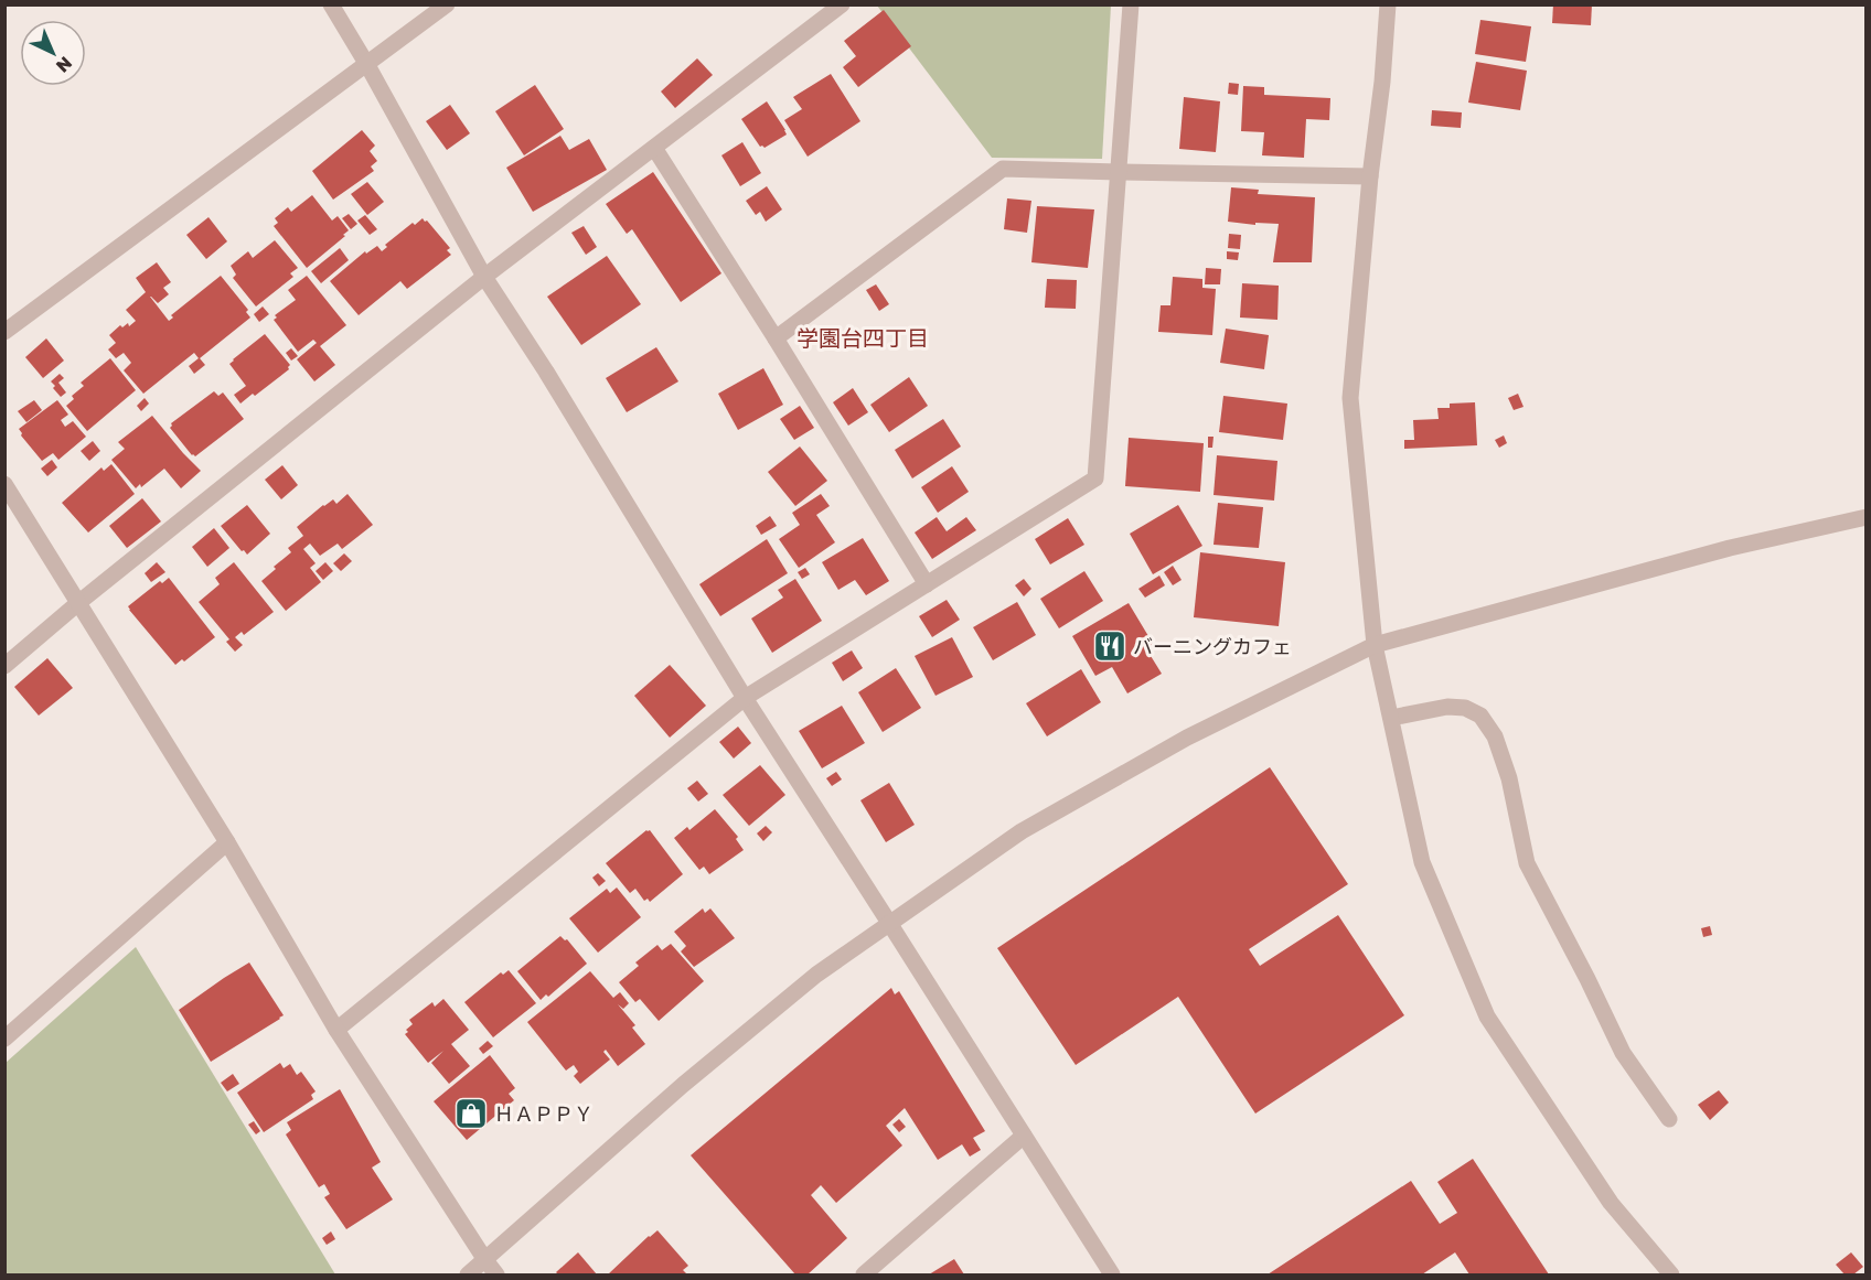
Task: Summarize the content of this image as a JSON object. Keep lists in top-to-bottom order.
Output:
{
  "districts": ["学園台四丁目"],
  "places": {
    "restaurant": ["バーニングカフェ"],
    "shop": ["ＨＡＰＰＹ"]
  },
  "north": "bottom right"
}
